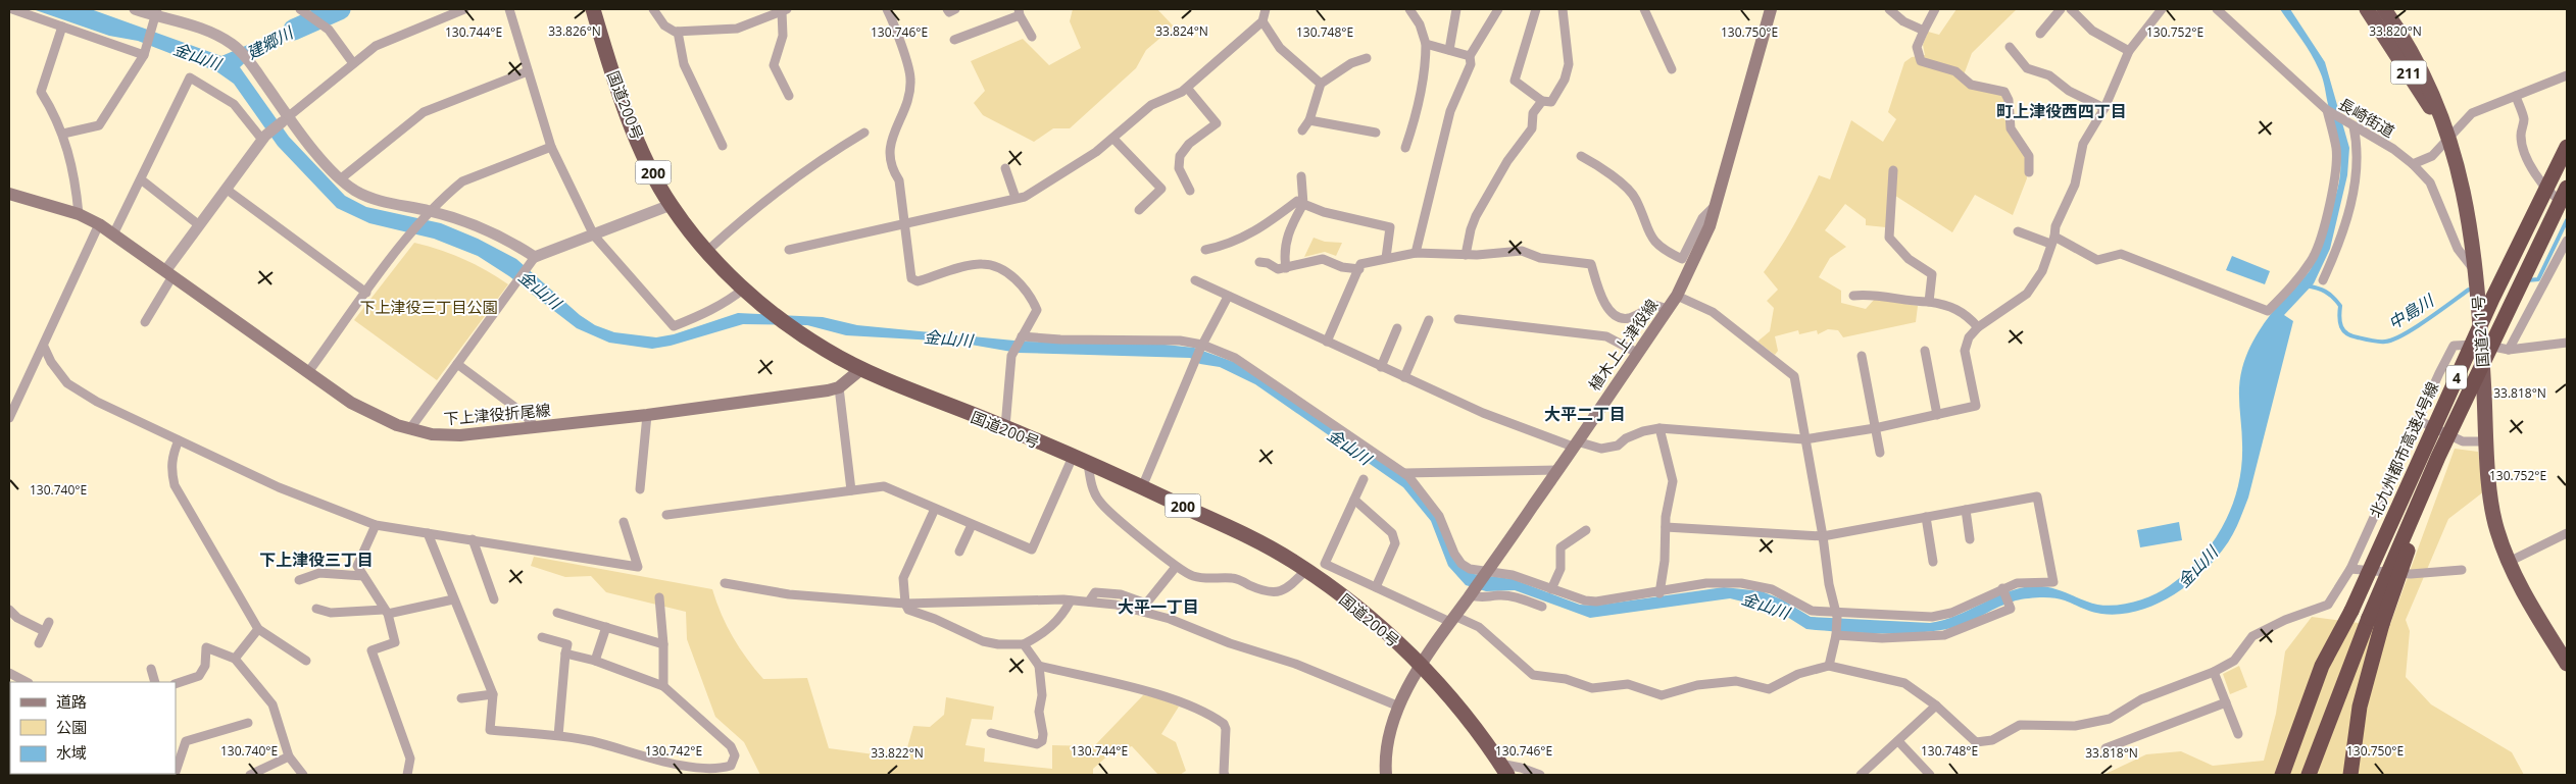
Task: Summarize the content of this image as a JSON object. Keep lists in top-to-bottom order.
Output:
{
  "streets": {
    "highway": [
      "211",
      "国道200号",
      "200",
      "国道211号",
      "4",
      "北九州都市高速4号線"
    ],
    "main road": ["植木上上津役線", "下上津役折尾線"],
    "street": ["長崎街道"]
  },
  "crossings": [
    ["国道200号", "植木上上津役線"],
    ["長崎街道", "国道211号"]
  ],
  "districts": [
    "町上津役西四丁目",
    "大平二丁目",
    "下上津役三丁目",
    "大平一丁目"
  ],
  "water": ["建郷川", "金山川", "中島川"],
  "parks": ["下上津役三丁目公園"],
  "legend": ["道路", "公園", "水域"],
  "coordinates": [
    "33.826°N",
    "33.824°N",
    "33.820°N",
    "130.744°E",
    "130.746°E",
    "130.748°E",
    "130.750°E",
    "130.752°E",
    "33.818°N",
    "130.740°E",
    "130.742°E",
    "33.822°N"
  ]
}
